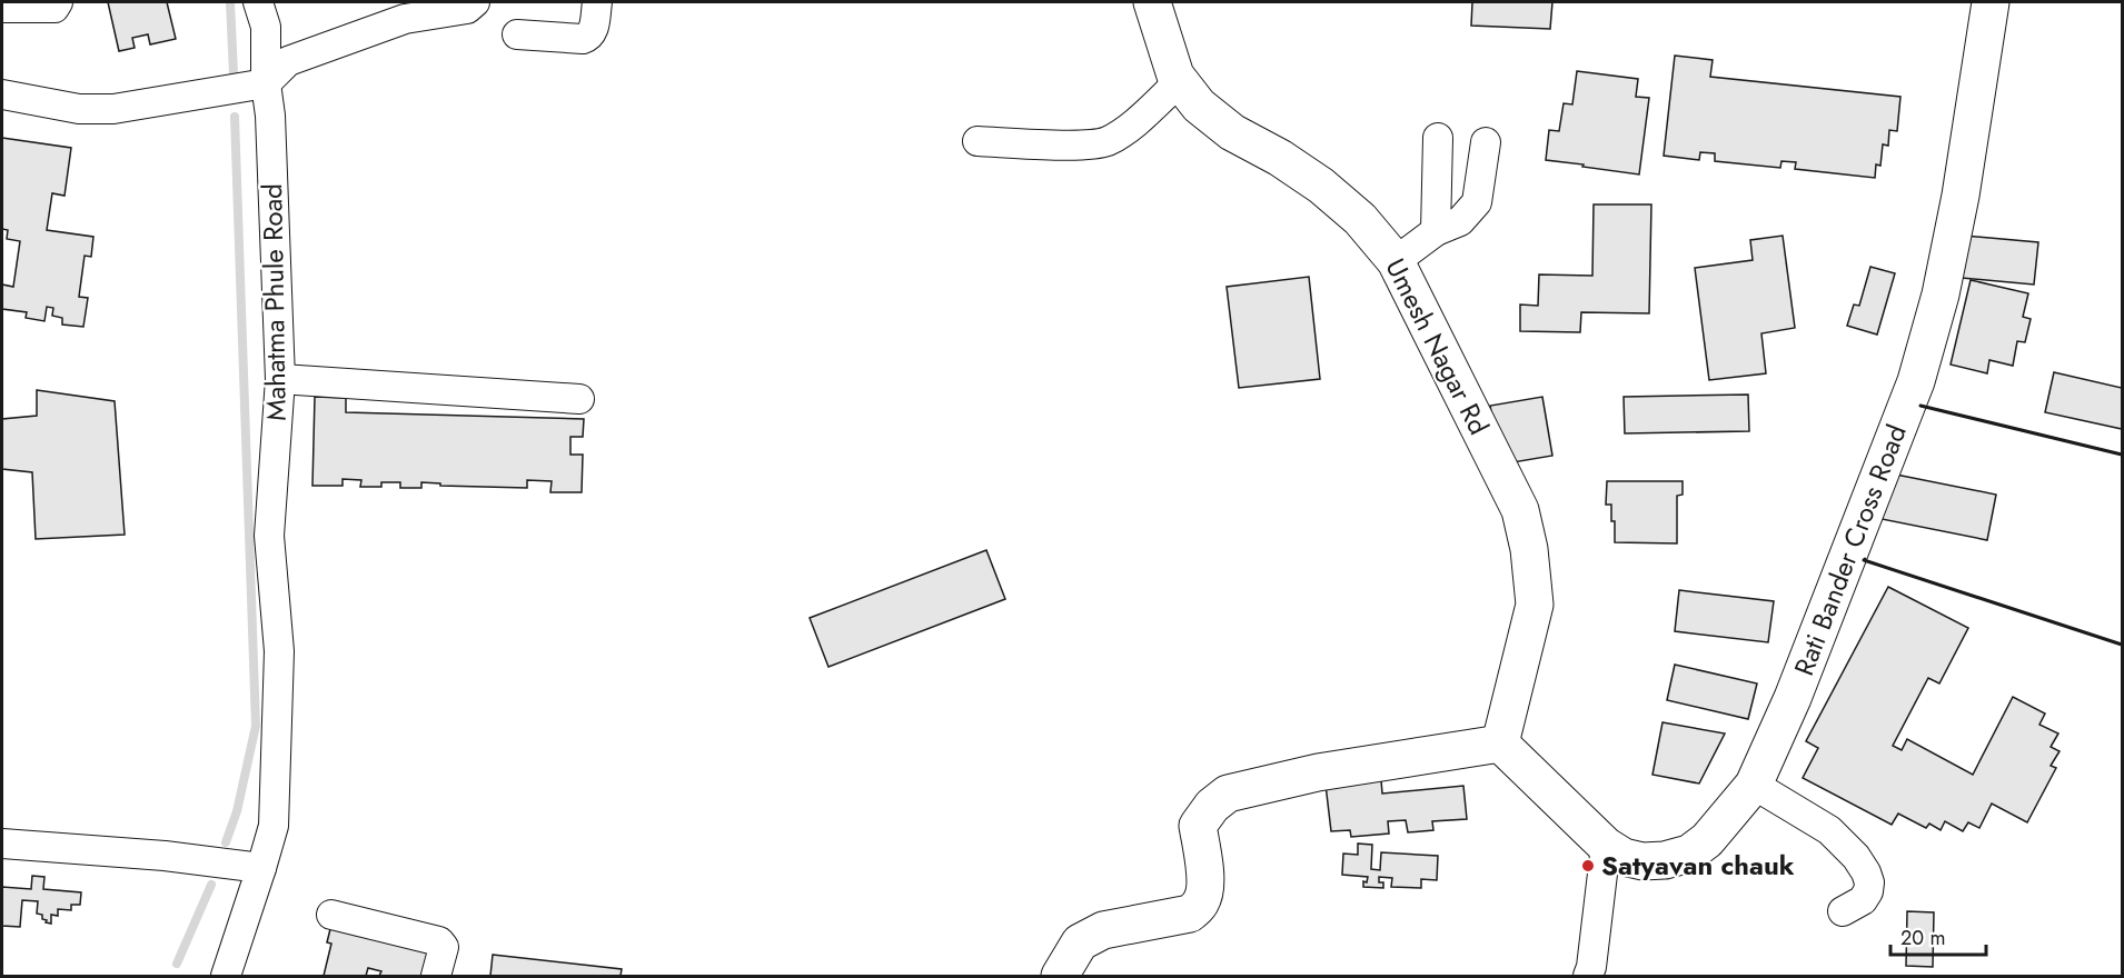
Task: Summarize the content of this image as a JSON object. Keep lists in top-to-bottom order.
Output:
{
  "streets": {
    "street": ["Mahatma Phule Road", "Umesh Nagar Rd", "Rati Bander Cross Road"]
  },
  "crossings": [
    ["Umesh Nagar Rd", "Rati Bander Cross Road"]
  ],
  "places": ["Satyavan chauk"],
  "scale_bar": "20 m"
}
